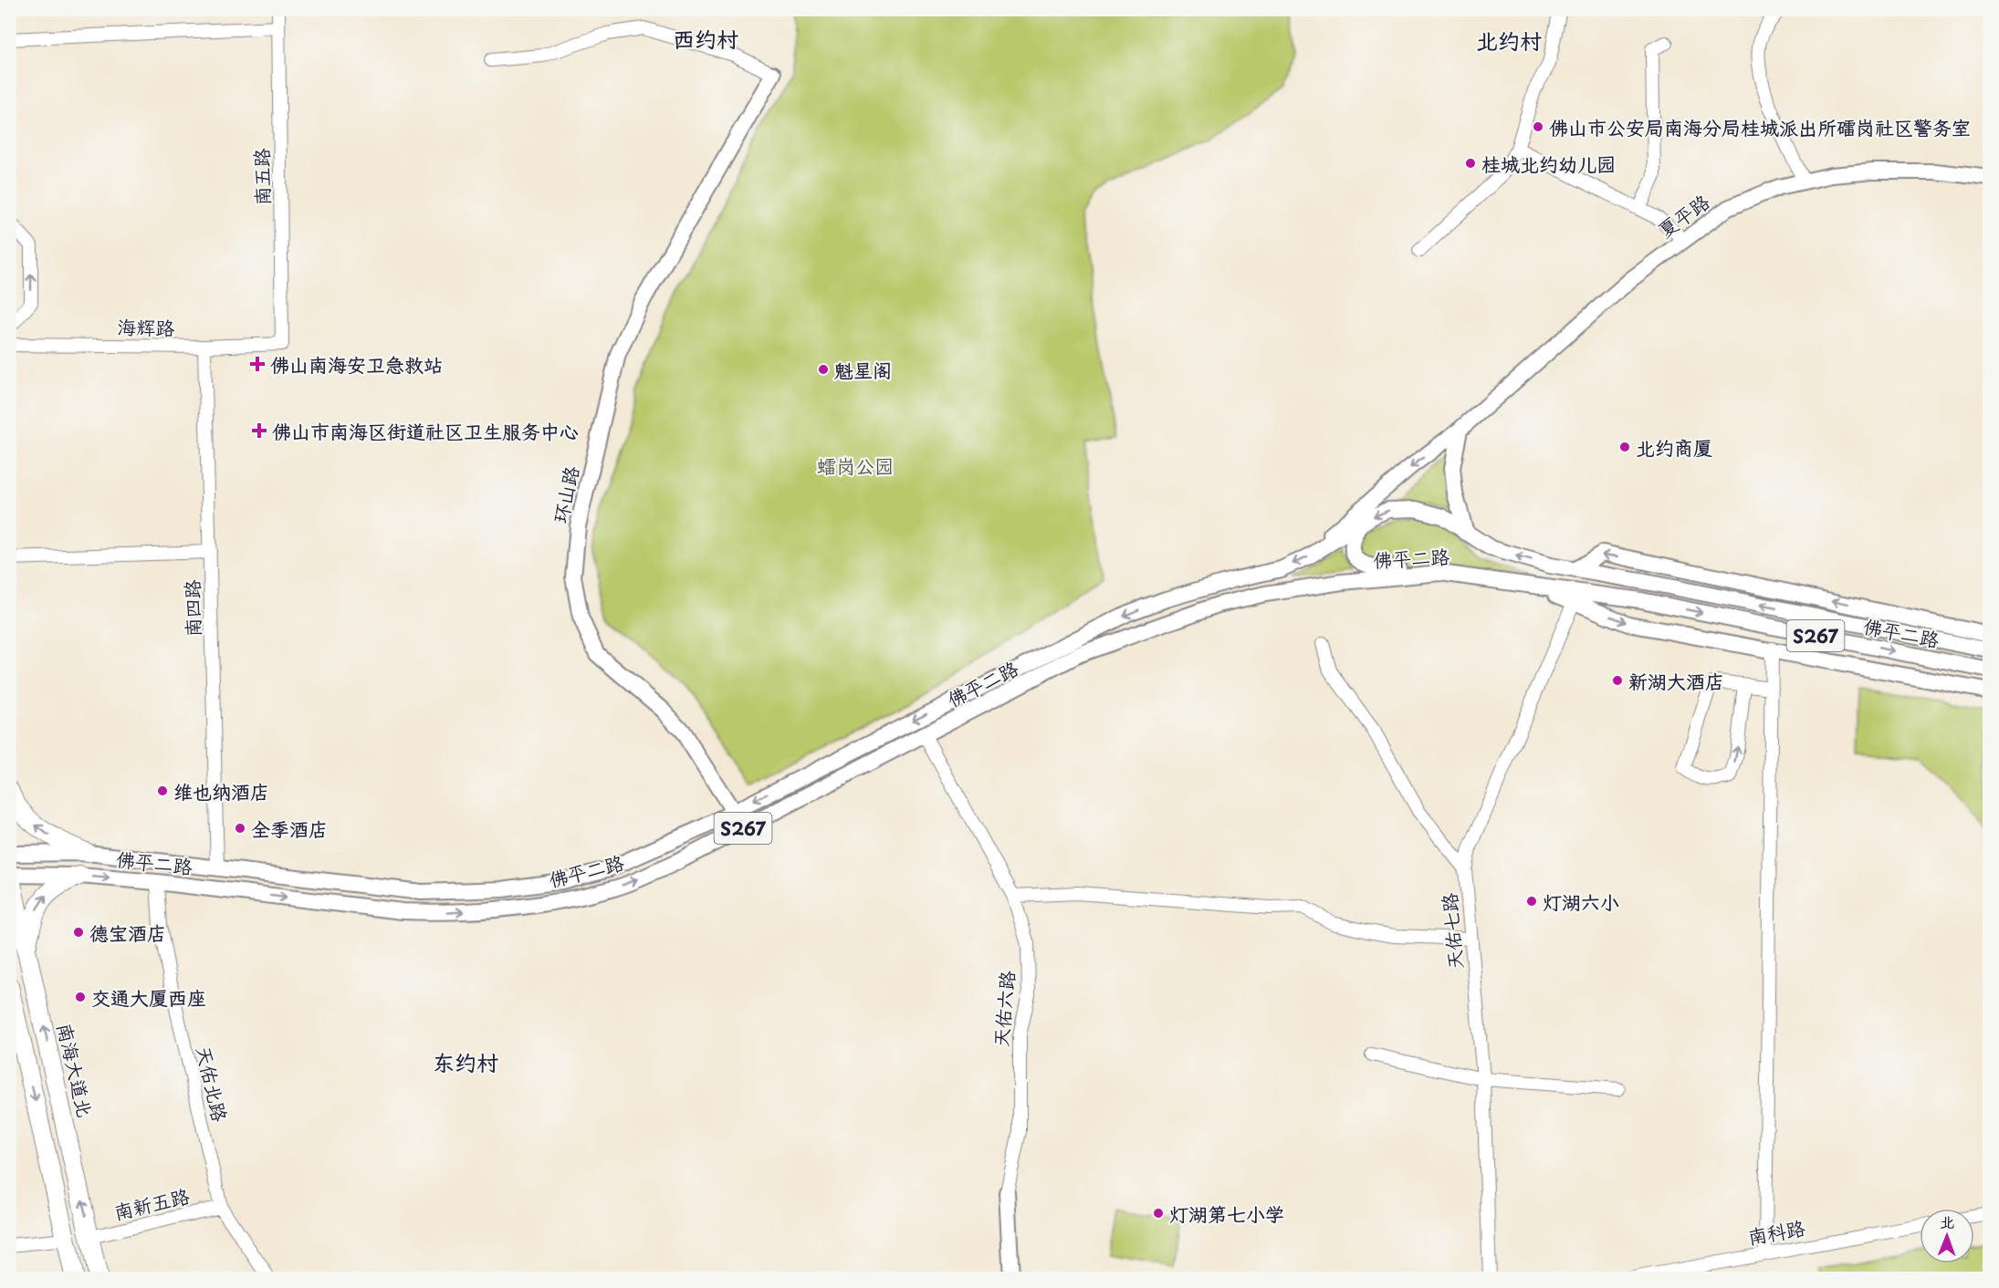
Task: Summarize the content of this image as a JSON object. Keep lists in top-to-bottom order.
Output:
{
  "streets": {
    "highway": ["南海大道北"],
    "main road": [
      "夏平路",
      "环山路",
      "佛平二路",
      "S267",
      "天佑六路"
    ],
    "street": [
      "南五路",
      "海辉路",
      "南四路",
      "天佑七路",
      "天佑北路",
      "南新五路",
      "南科路"
    ]
  },
  "crossings": [
    ["南五路", "海辉路"],
    ["夏平路", "佛平二路"],
    ["海辉路", "南四路"],
    ["环山路", "佛平二路"],
    ["佛平二路", "南四路"],
    ["佛平二路", "天佑六路"],
    ["佛平二路", "南海大道北"],
    ["佛平二路", "天佑北路"],
    ["南海大道北", "南新五路"],
    ["天佑北路", "南新五路"]
  ],
  "districts": ["西约村", "北约村", "东约村"],
  "parks": ["𧒽岗公园"],
  "places": {
    "other": [
      "佛山市公安局南海分局桂城派出所礌岗社区警务室",
      "桂城北约幼儿园",
      "魁星阁",
      "北约商厦",
      "新湖大酒店",
      "维也纳酒店",
      "全季酒店",
      "灯湖六小",
      "德宝酒店",
      "交通大厦西座",
      "灯湖第七小学"
    ],
    "health": ["佛山南海安卫急救站", "佛山市南海区街道社区卫生服务中心"]
  },
  "north": "top"
}
